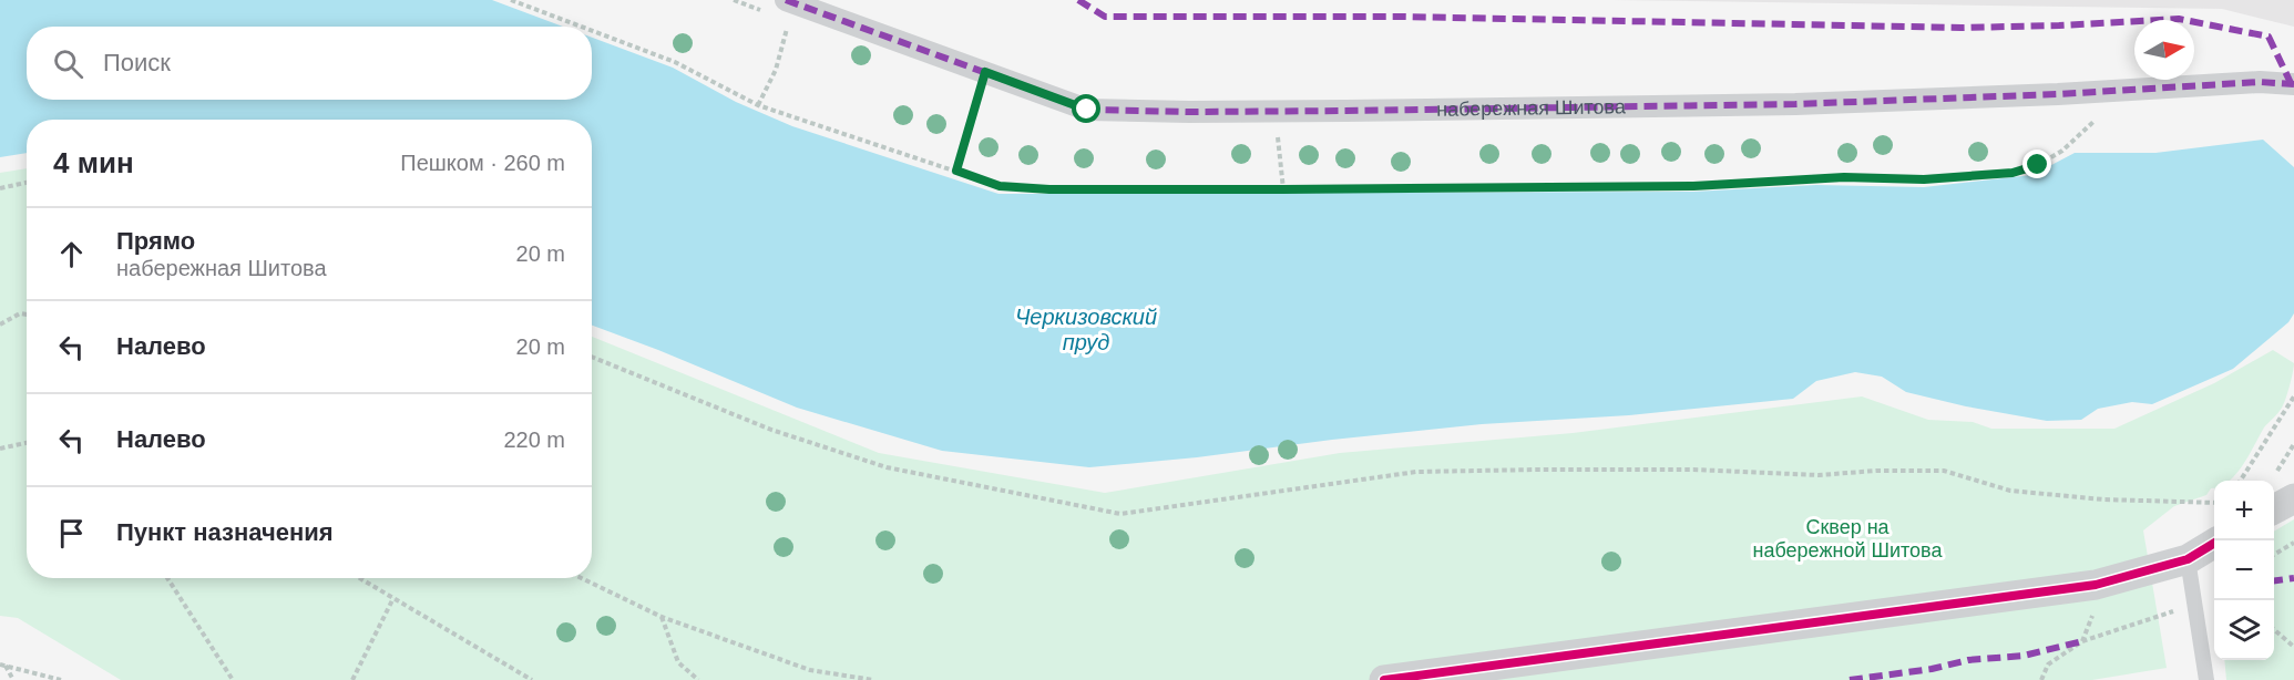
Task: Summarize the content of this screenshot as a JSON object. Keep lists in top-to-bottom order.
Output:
{
  "streets": {
    "street": ["набережная Шитова"]
  },
  "water": ["Черкизовский пруд"],
  "parks": ["Сквер на набережной Шитова"],
  "north": "right",
  "page": {
    "search": "Поиск",
    "heading": ["4 мин", "Пешком · 260 m"],
    "list": [
      ["Прямо", "набережная Шитова", "20 m"],
      ["Налево", "20 m"],
      ["Налево", "220 m"],
      "Пункт назначения"
    ],
    "map_buttons": ["+", "−"]
  }
}
